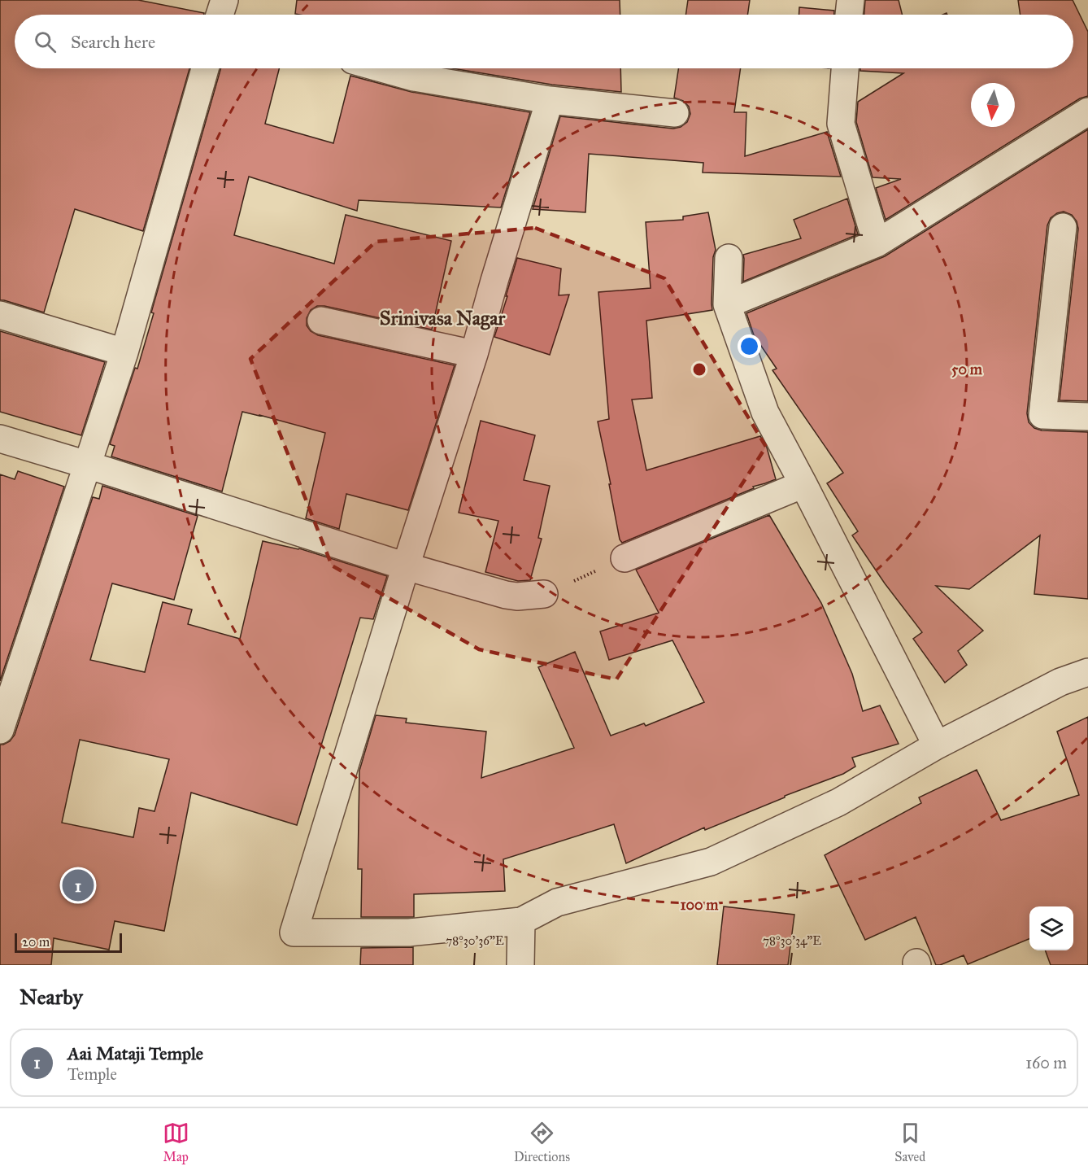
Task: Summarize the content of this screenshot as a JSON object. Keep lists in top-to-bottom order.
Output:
{
  "districts": ["Srinivasa Nagar"],
  "scale_bar": "20 m",
  "north": "bottom",
  "page": {
    "search": "Search here",
    "pins": "1",
    "scale": "20 m",
    "heading": "Nearby",
    "list": [
      {
        "mark": "1",
        "name": "Aai Mataji Temple",
        "note": "Temple",
        "value": "160 m"
      }
    ],
    "nav": ["Map", "Directions", "Saved"]
  },
  "coordinates": ["78°30'36\"E", "78°30'34\"E"],
  "rings": ["50 m", "100 m"]
}
